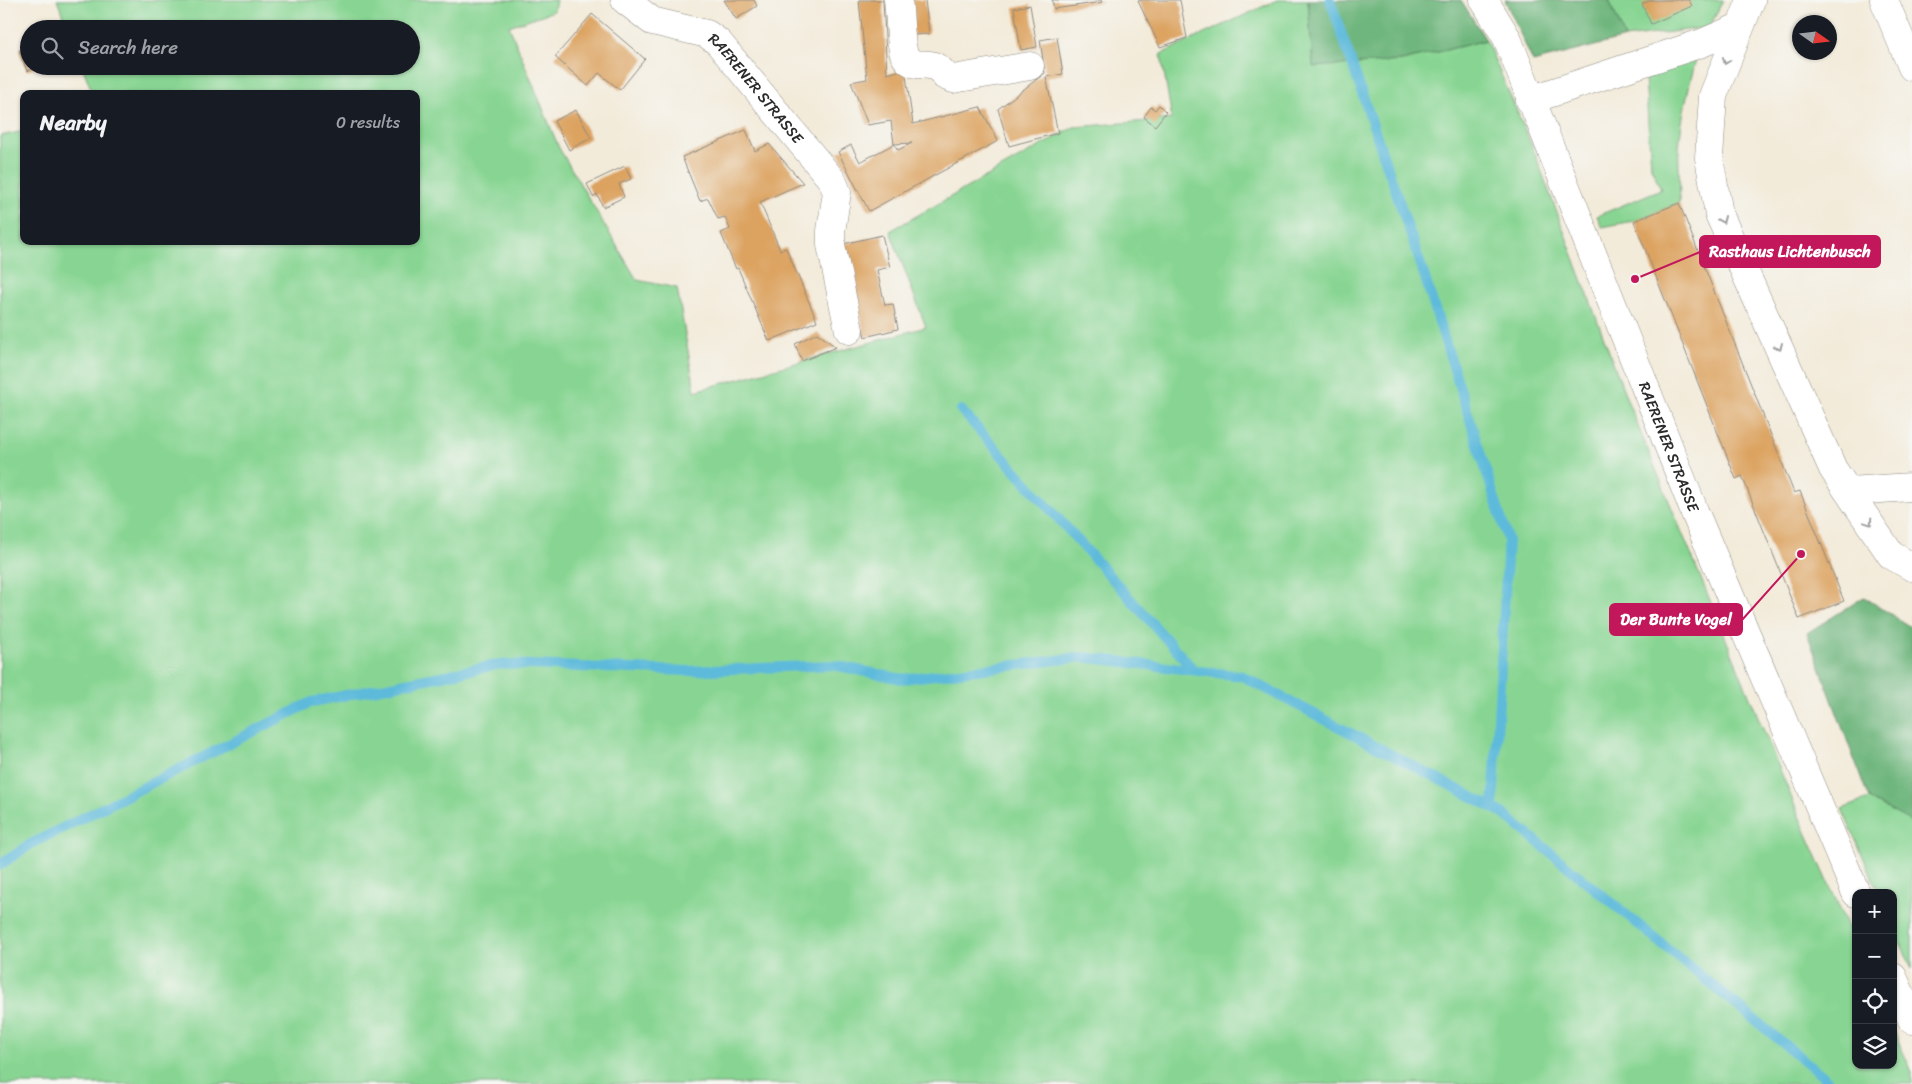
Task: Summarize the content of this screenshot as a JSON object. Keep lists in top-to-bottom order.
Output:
{
  "streets": {
    "street": ["RAERENER STRASSE"]
  },
  "places": ["Rasthaus Lichtenbusch", "Der Bunte Vogel"],
  "north": "right",
  "page": {
    "search": "Search here",
    "heading": ["Nearby", "0 results"],
    "map_buttons": ["+", "−"]
  }
}
